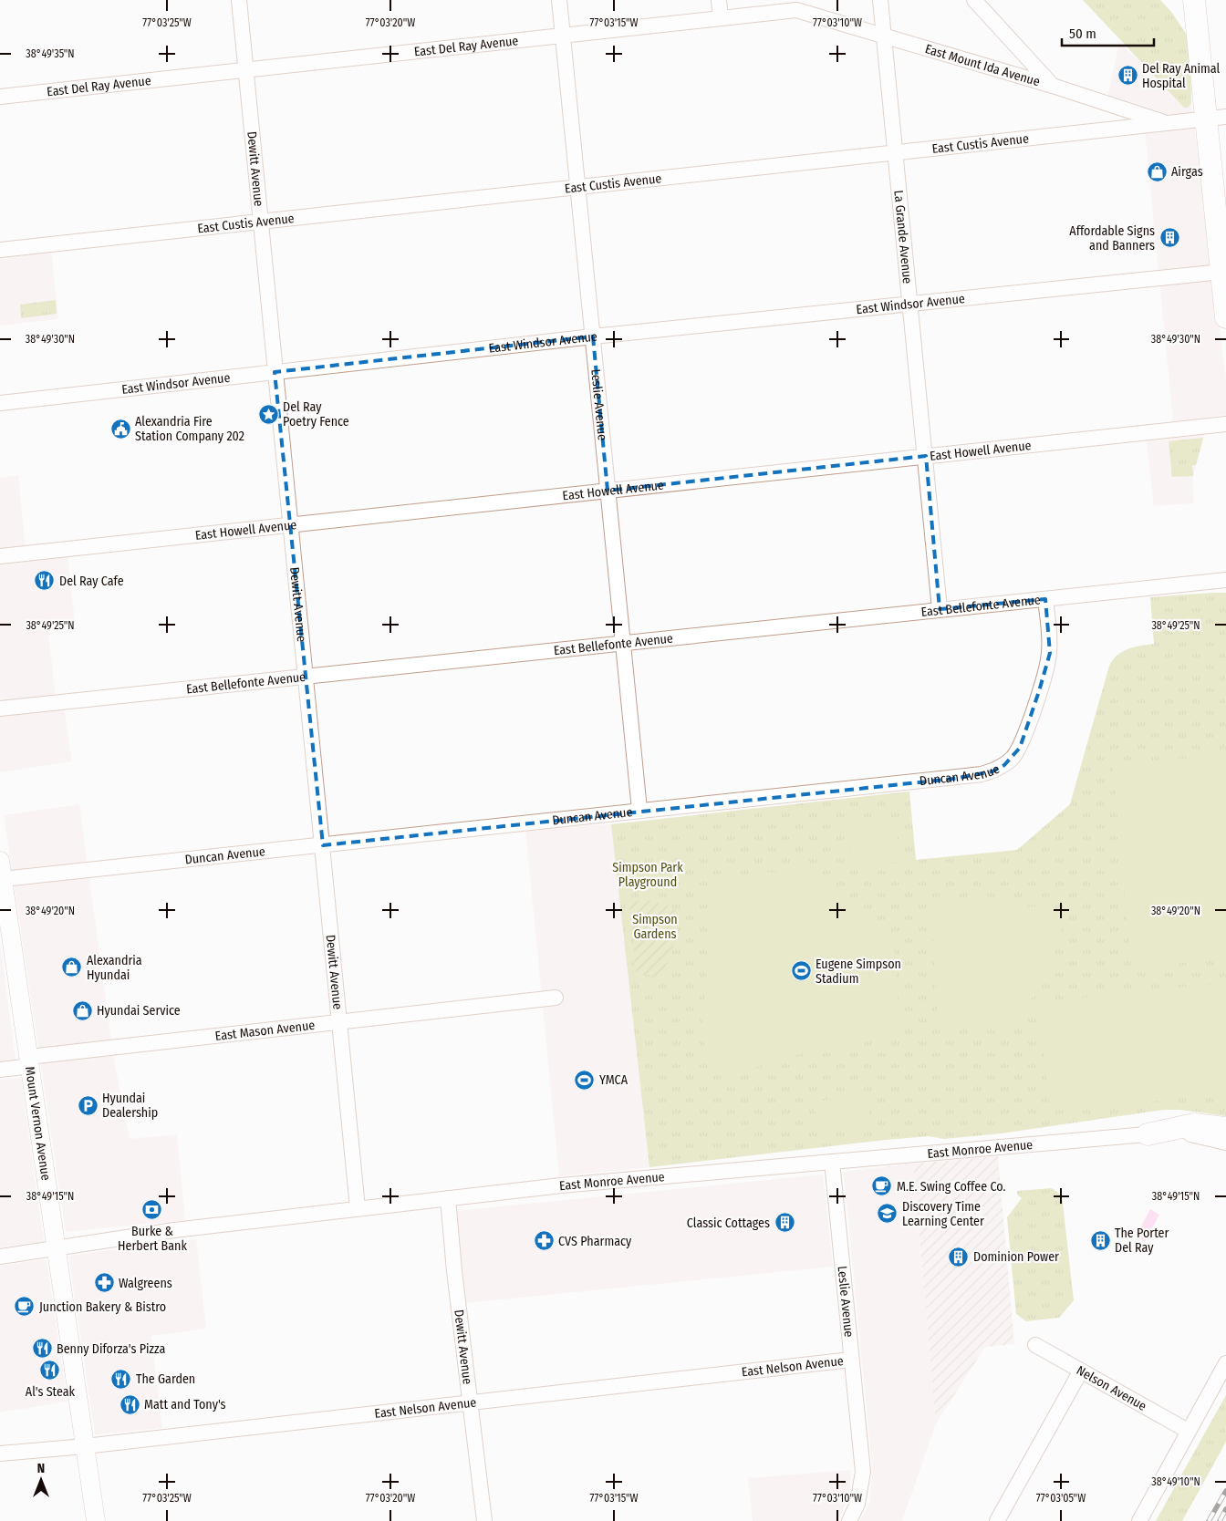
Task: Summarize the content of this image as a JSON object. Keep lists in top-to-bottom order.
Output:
{
  "streets": {
    "main road": ["Mount Vernon Avenue"],
    "street": [
      "East Del Ray Avenue",
      "East Mount Ida Avenue",
      "East Custis Avenue",
      "Dewitt Avenue",
      "La Grande Avenue",
      "East Windsor Avenue",
      "Leslie Avenue",
      "East Howell Avenue",
      "East Bellefonte Avenue",
      "Duncan Avenue",
      "East Mason Avenue",
      "East Monroe Avenue",
      "East Nelson Avenue",
      "Nelson Avenue"
    ]
  },
  "crossings": [
    ["East Del Ray Avenue", "East Mount Ida Avenue"],
    ["East Del Ray Avenue", "Dewitt Avenue"],
    ["East Del Ray Avenue", "Leslie Avenue"],
    ["East Mount Ida Avenue", "East Custis Avenue"],
    ["East Mount Ida Avenue", "La Grande Avenue"],
    ["East Custis Avenue", "Dewitt Avenue"],
    ["East Custis Avenue", "La Grande Avenue"],
    ["East Custis Avenue", "Leslie Avenue"],
    ["Dewitt Avenue", "East Windsor Avenue"],
    ["Dewitt Avenue", "East Howell Avenue"],
    ["Dewitt Avenue", "East Bellefonte Avenue"],
    ["Dewitt Avenue", "Duncan Avenue"],
    ["Dewitt Avenue", "East Mason Avenue"],
    ["Dewitt Avenue", "East Monroe Avenue"],
    ["Dewitt Avenue", "East Nelson Avenue"],
    ["La Grande Avenue", "East Windsor Avenue"],
    ["La Grande Avenue", "East Howell Avenue"],
    ["La Grande Avenue", "East Bellefonte Avenue"],
    ["East Windsor Avenue", "Leslie Avenue"],
    ["Leslie Avenue", "East Howell Avenue"],
    ["Leslie Avenue", "East Bellefonte Avenue"],
    ["Leslie Avenue", "Duncan Avenue"],
    ["Leslie Avenue", "East Monroe Avenue"],
    ["Leslie Avenue", "East Nelson Avenue"],
    ["East Bellefonte Avenue", "Duncan Avenue"],
    ["Duncan Avenue", "Mount Vernon Avenue"],
    ["East Mason Avenue", "Mount Vernon Avenue"],
    ["Mount Vernon Avenue", "East Monroe Avenue"],
    ["Mount Vernon Avenue", "East Nelson Avenue"]
  ],
  "parks": ["Simpson Park Playground", "Simpson Gardens"],
  "places": {
    "building": [
      "Del Ray Animal Hospital",
      "Affordable Signs and Banners",
      "Classic Cottages",
      "The Porter Del Ray",
      "Dominion Power"
    ],
    "shop": ["Airgas", "Alexandria Hyundai", "Hyundai Service"],
    "place": ["Del Ray Poetry Fence"],
    "public building": ["Alexandria Fire Station Company 202"],
    "restaurant": [
      "Del Ray Cafe",
      "Benny Diforza's Pizza",
      "Al's Steak",
      "The Garden",
      "Matt and Tony's"
    ],
    "sports": ["Eugene Simpson Stadium", "YMCA"],
    "parking": ["Hyundai Dealership"],
    "cafe": ["M.E. Swing Coffee Co.", "Junction Bakery & Bistro"],
    "bank": ["Burke & Herbert Bank"],
    "school or university": ["Discovery Time Learning Center"],
    "pharmacy": ["CVS Pharmacy", "Walgreens"]
  },
  "scale_bar": "50 m",
  "north": "top",
  "coordinates": [
    "77°03'25\"W",
    "77°03'20\"W",
    "77°03'15\"W",
    "77°03'10\"W",
    "38°49'35\"N",
    "38°49'30\"N",
    "38°49'25\"N",
    "38°49'20\"N",
    "38°49'15\"N",
    "38°49'10\"N",
    "77°03'05\"W"
  ]
}
